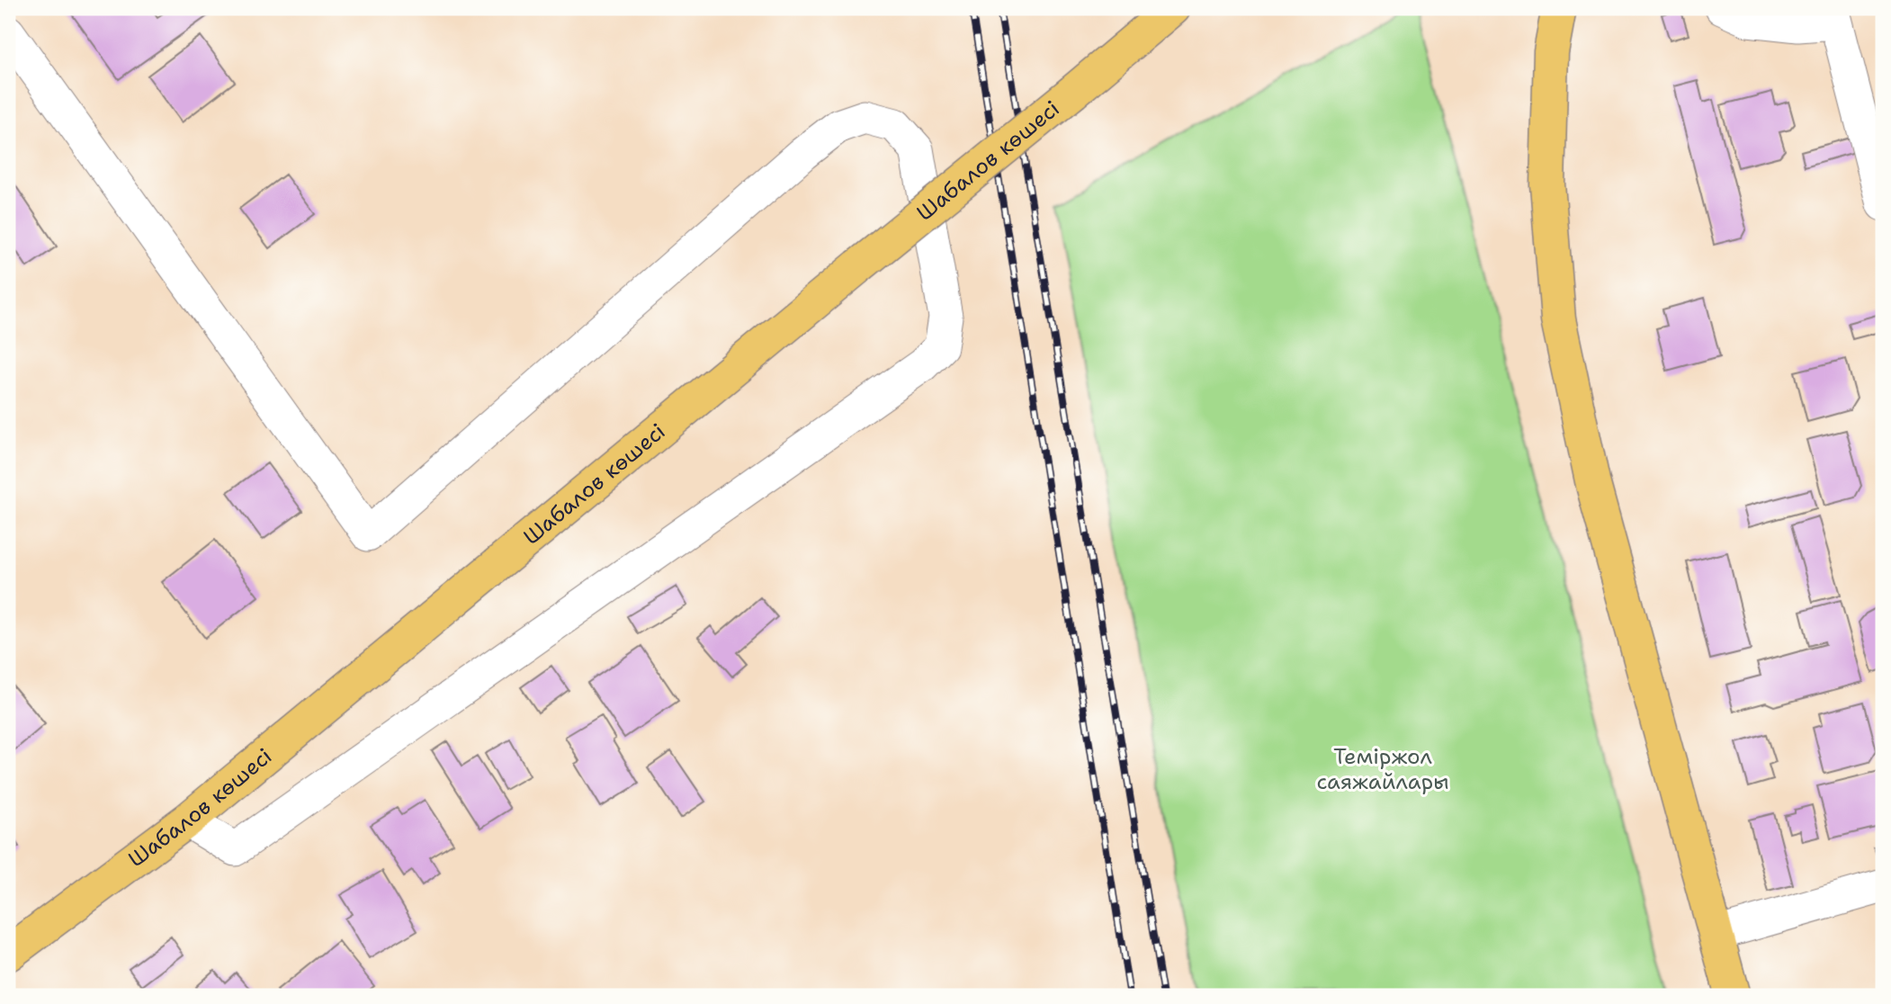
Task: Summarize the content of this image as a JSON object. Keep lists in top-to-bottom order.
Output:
{
  "streets": {
    "main road": ["Шабалов көшесі"]
  },
  "parks": ["Теміржол саяжайлары"]
}
